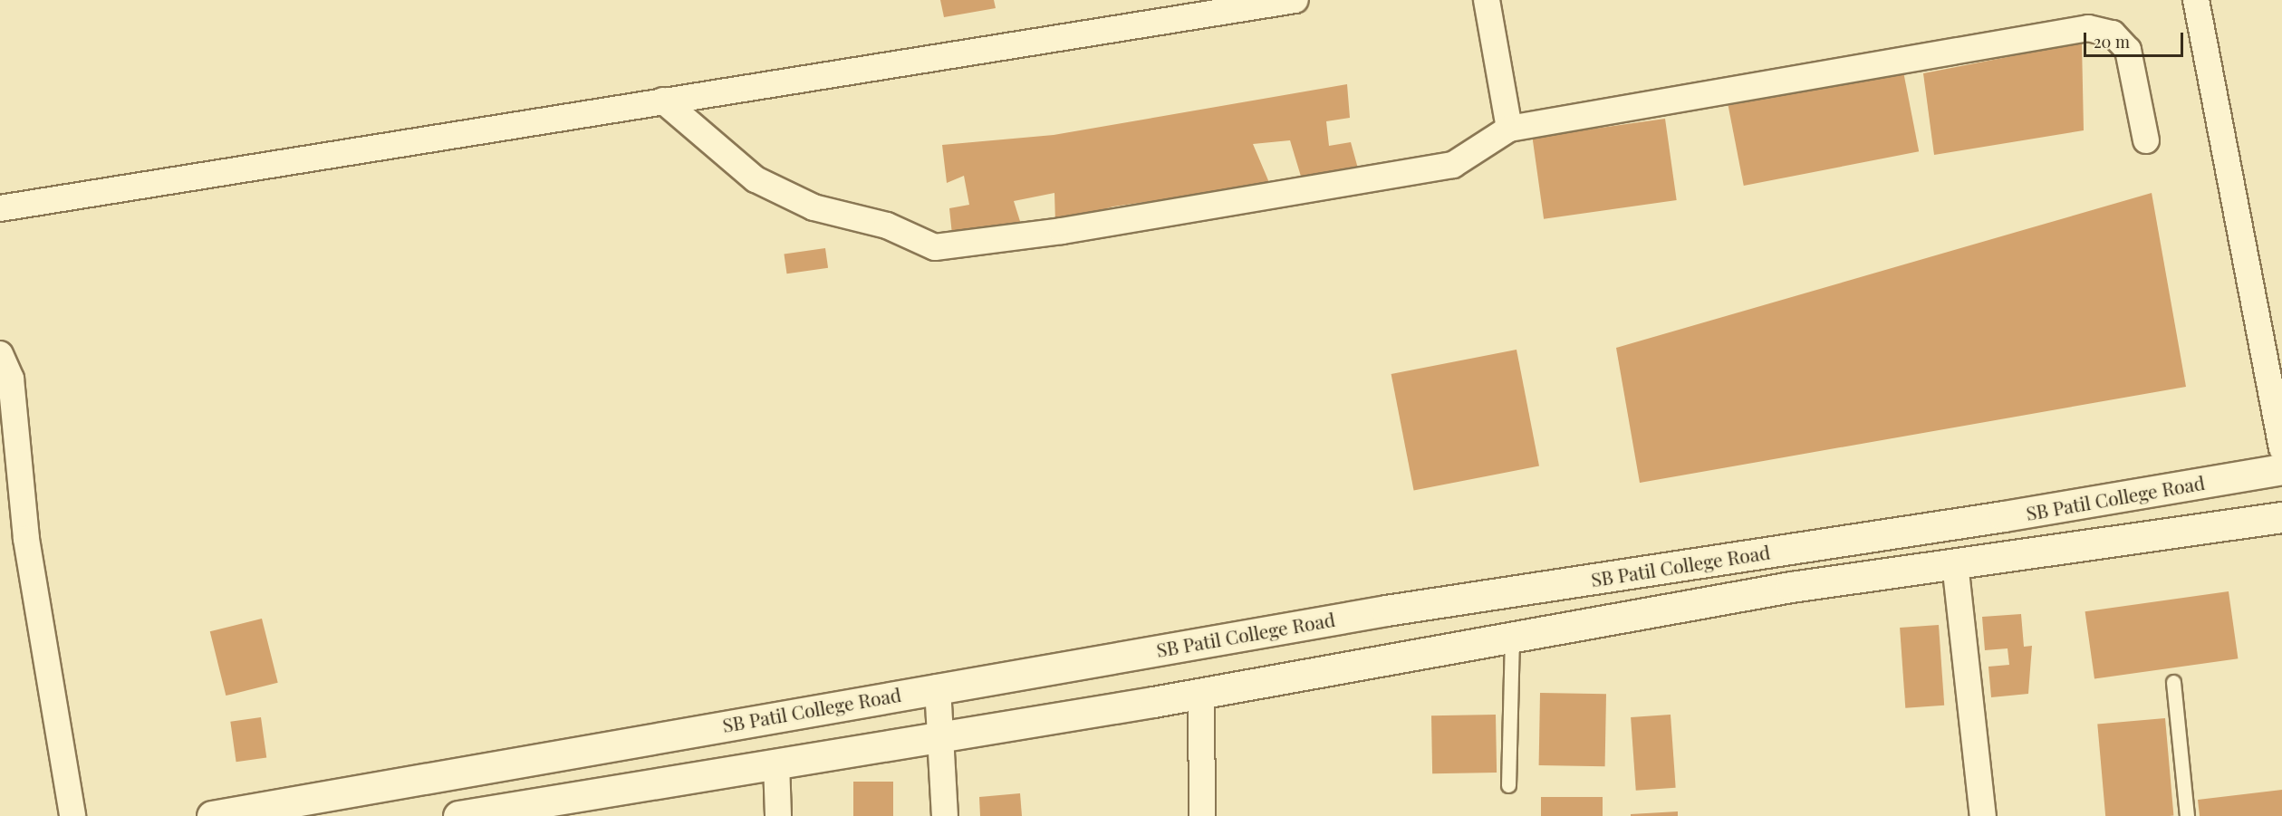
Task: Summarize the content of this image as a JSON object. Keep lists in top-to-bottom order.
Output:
{
  "streets": {
    "street": ["SB Patil College Road"]
  },
  "scale_bar": "20 m"
}
